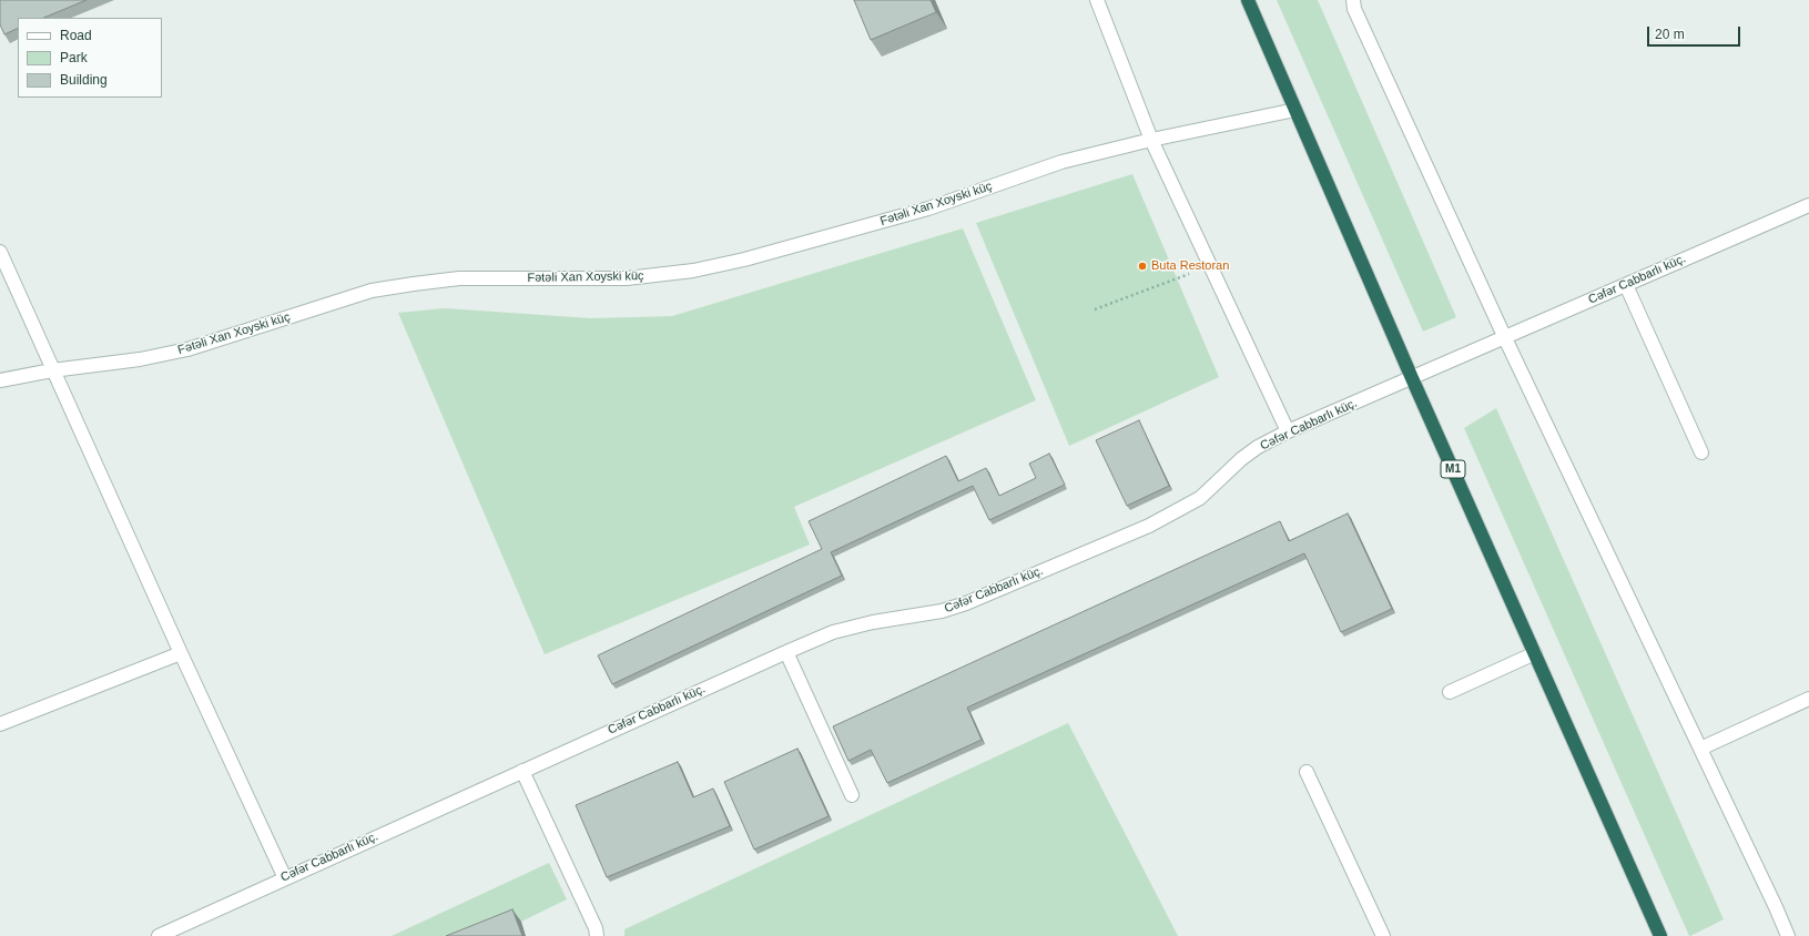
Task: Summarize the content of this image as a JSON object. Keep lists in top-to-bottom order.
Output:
{
  "streets": {
    "highway": ["M1"],
    "street": ["Fətəli Xan Xoyski küç", "Cəfər Cabbarlı küç."]
  },
  "crossings": [
    ["Fətəli Xan Xoyski küç", "M1"],
    ["Cəfər Cabbarlı küç.", "M1"]
  ],
  "places": ["Buta Restoran"],
  "legend": ["Road", "Park", "Building"],
  "scale_bar": "20 m"
}
